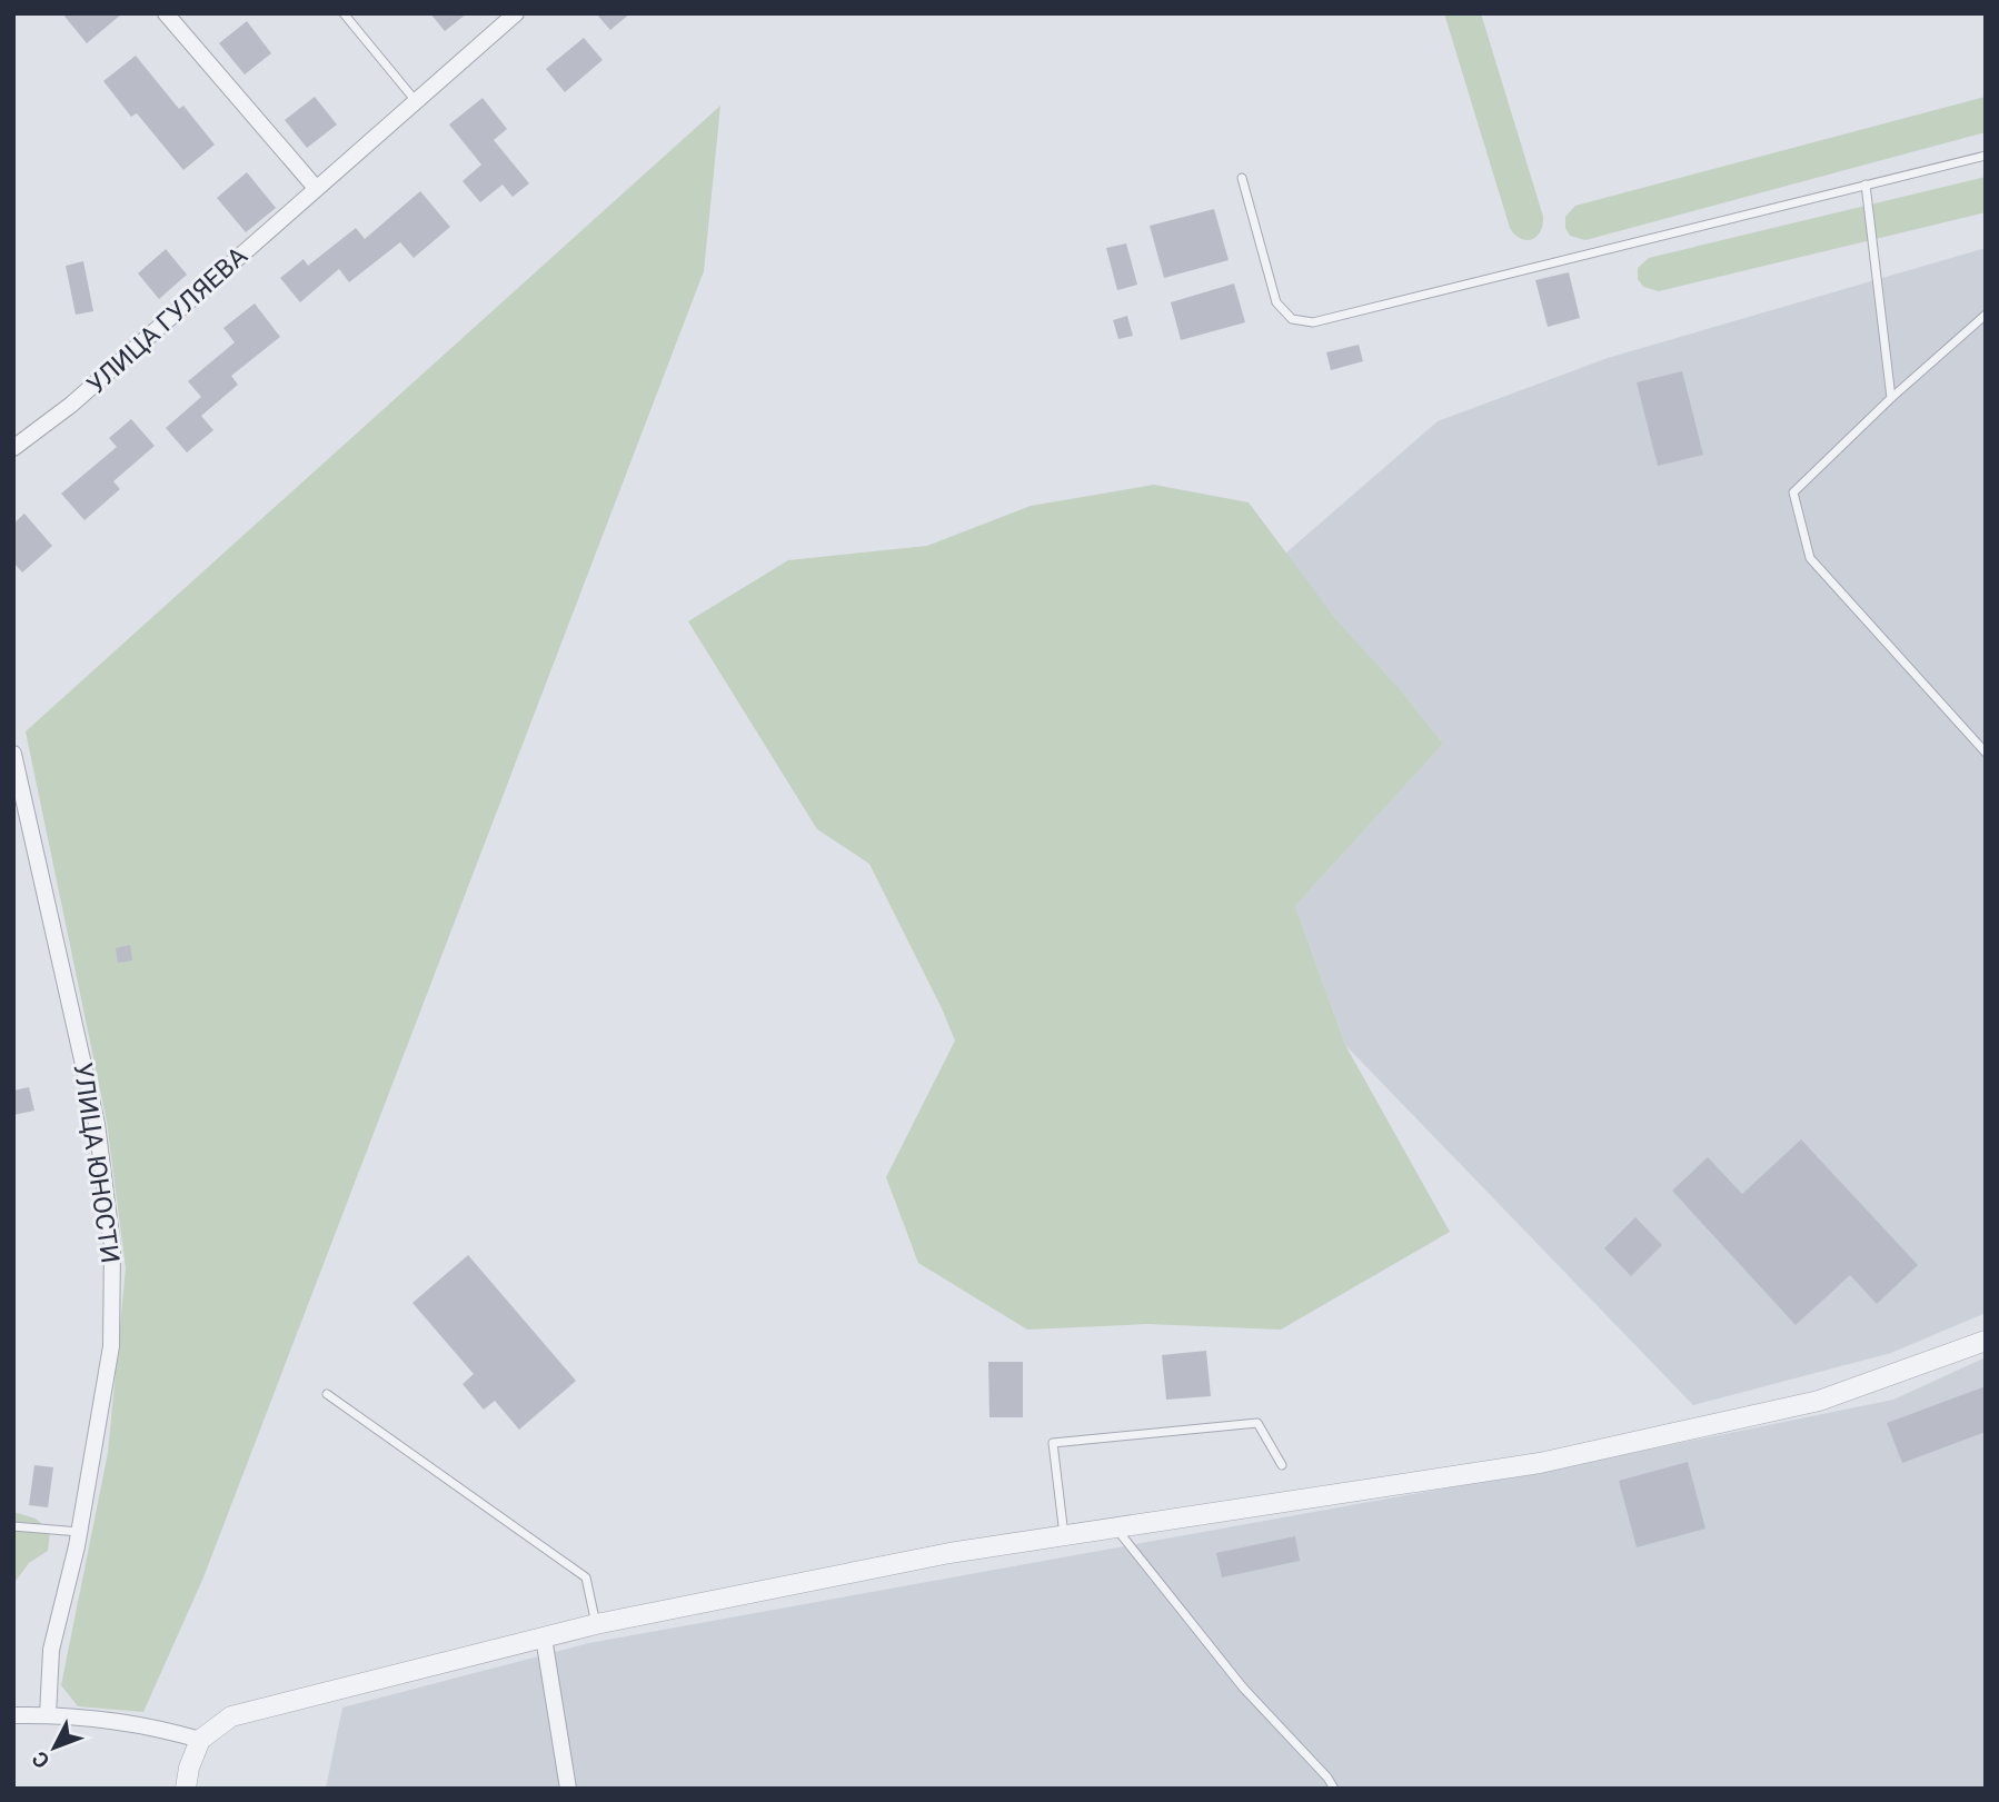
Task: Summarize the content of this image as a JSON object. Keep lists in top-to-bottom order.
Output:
{
  "streets": {
    "street": ["УЛИЦА ГУЛЯЕВА", "УЛИЦА ЮНОСТИ"]
  },
  "north": "bottom left"
}
